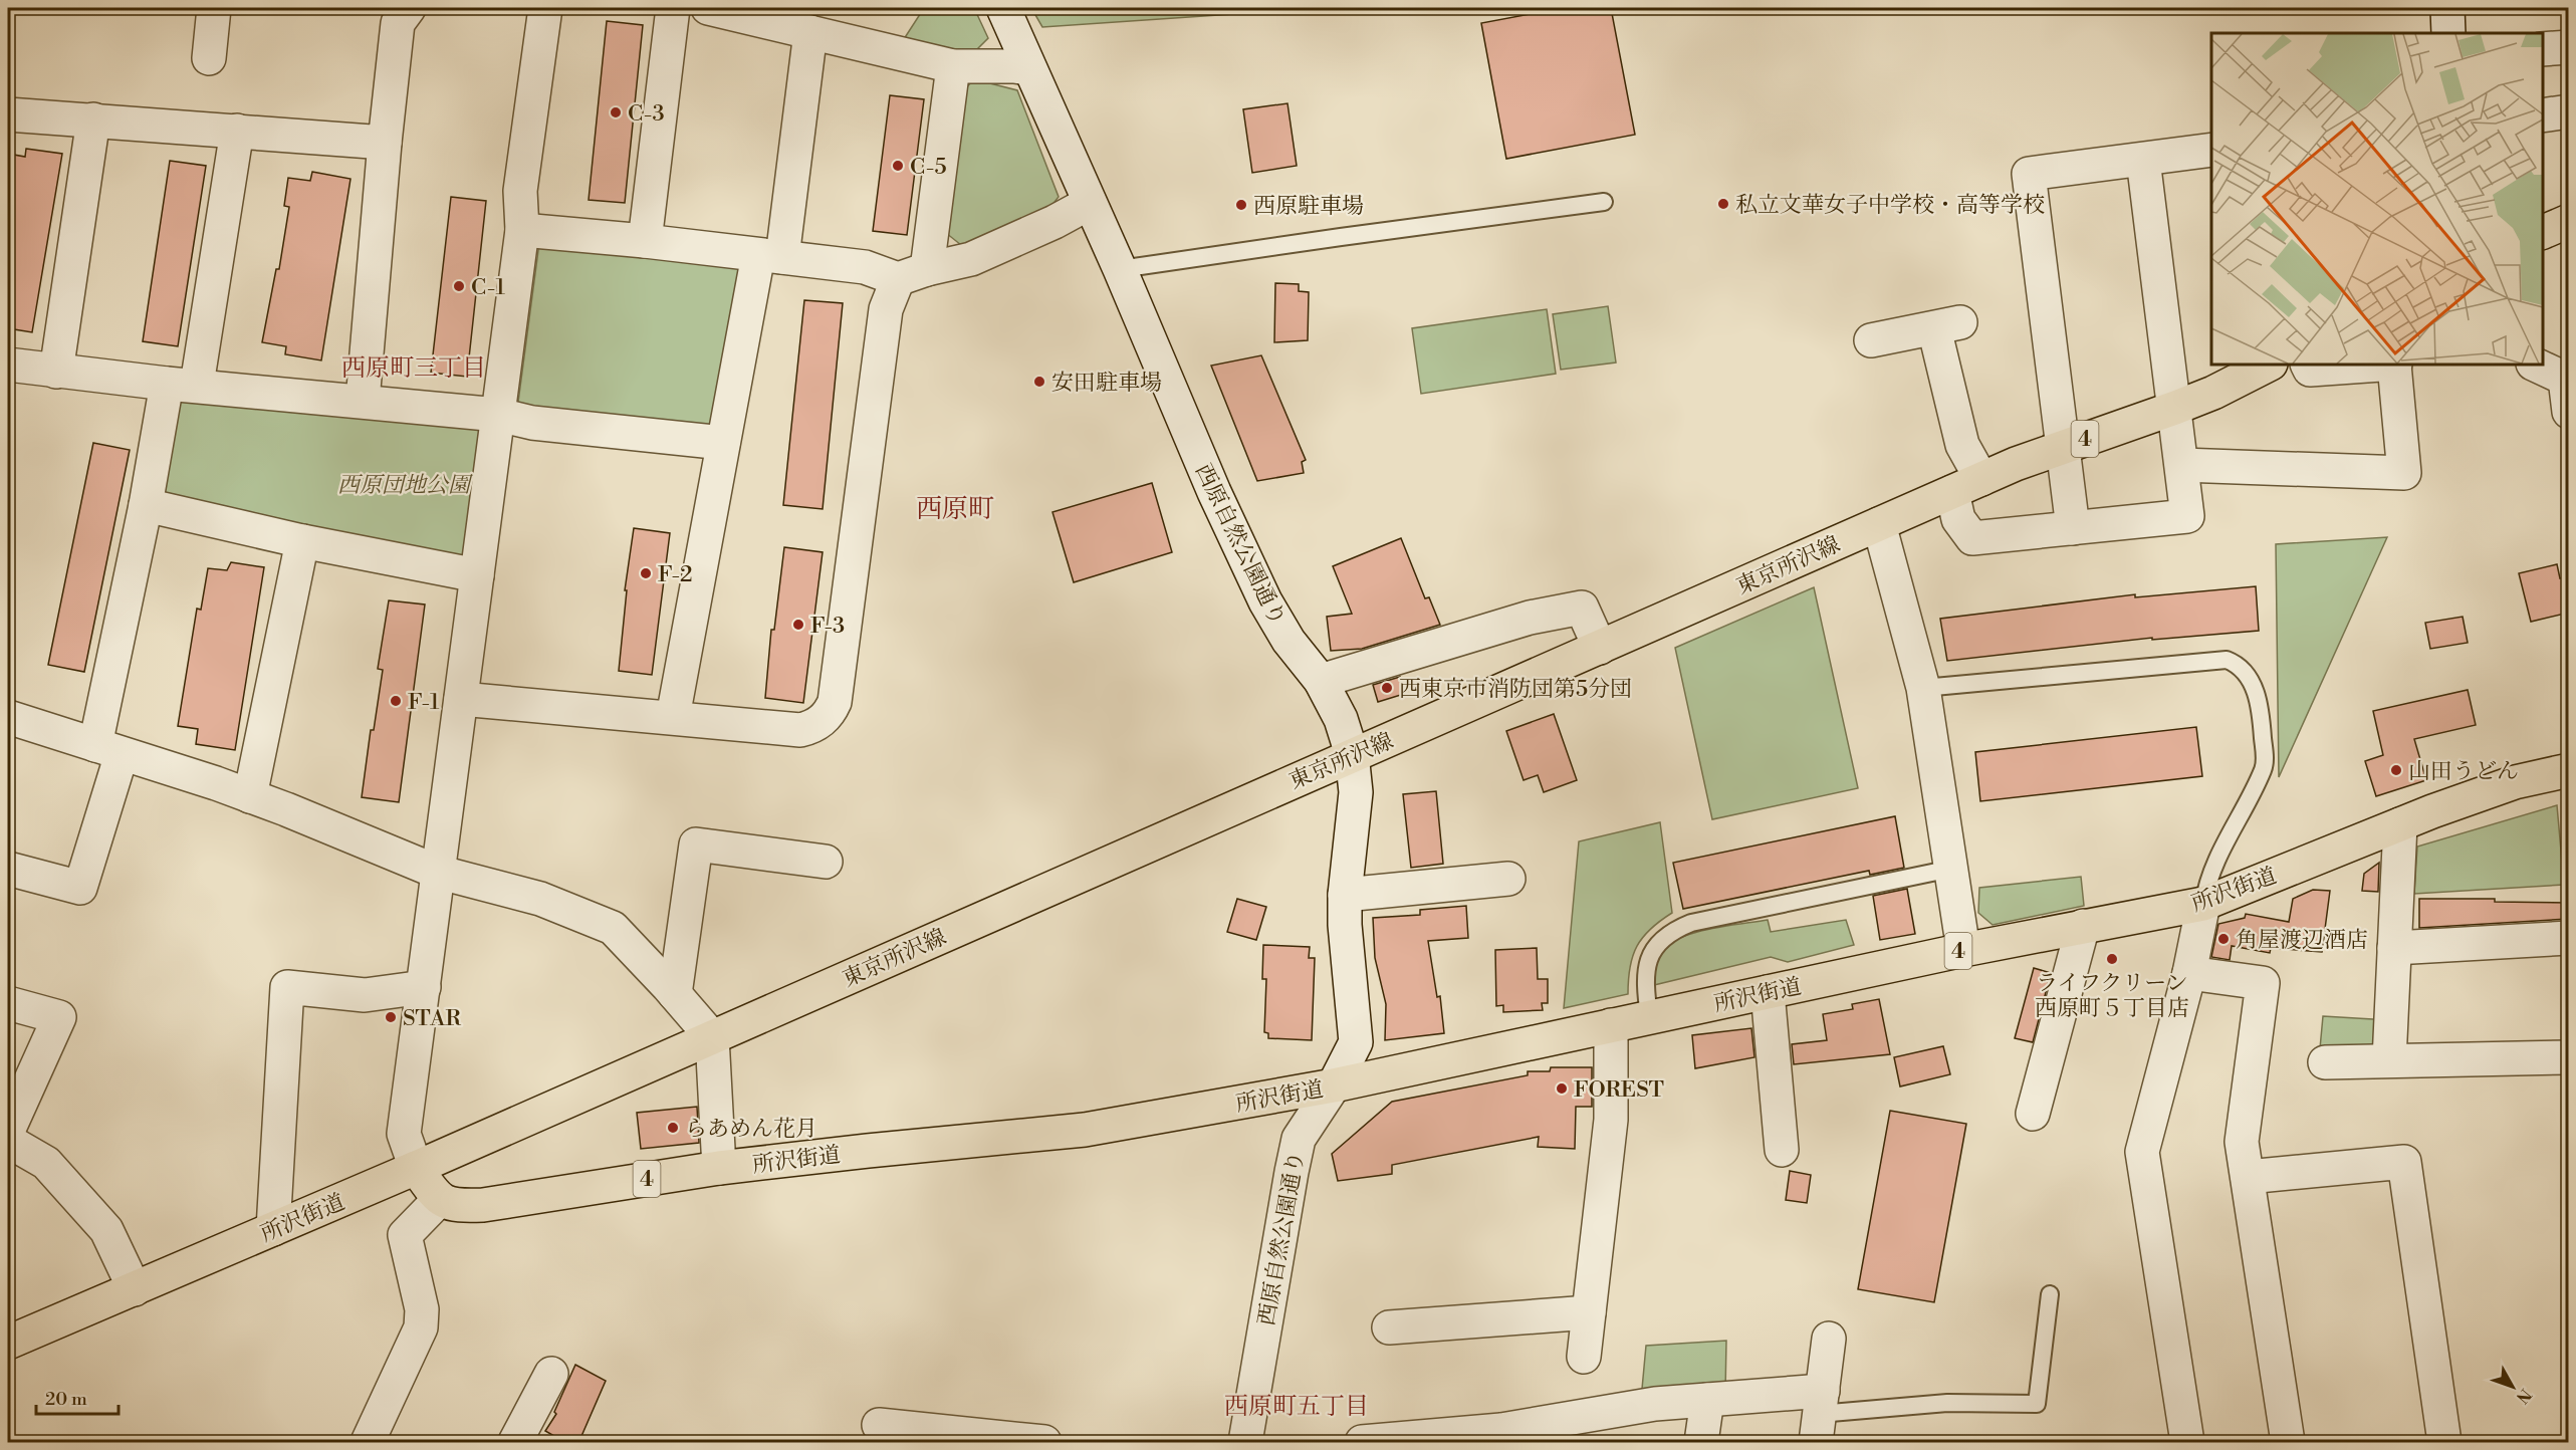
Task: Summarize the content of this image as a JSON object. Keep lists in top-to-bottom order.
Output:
{
  "streets": {
    "main road": ["4", "東京所沢線", "所沢街道"],
    "street": ["西原自然公園通り"]
  },
  "crossings": [
    ["西原自然公園通り", "東京所沢線"],
    ["西原自然公園通り", "所沢街道"],
    ["東京所沢線", "所沢街道"]
  ],
  "districts": ["西原町三丁目", "西原町", "西原町五丁目"],
  "parks": ["西原団地公園"],
  "places": [
    "C-3",
    "C-5",
    "私立文華女子中学校・高等学校",
    "西原駐車場",
    "C-1",
    "安田駐車場",
    "F-2",
    "F-3",
    "西東京市消防団第5分団",
    "F-1",
    "山田うどん",
    "角屋渡辺酒店",
    "ライフクリーン 西原町５丁目店",
    "STAR",
    "FOREST",
    "らあめん花月"
  ],
  "scale_bar": "20 m",
  "north": "bottom right"
}
